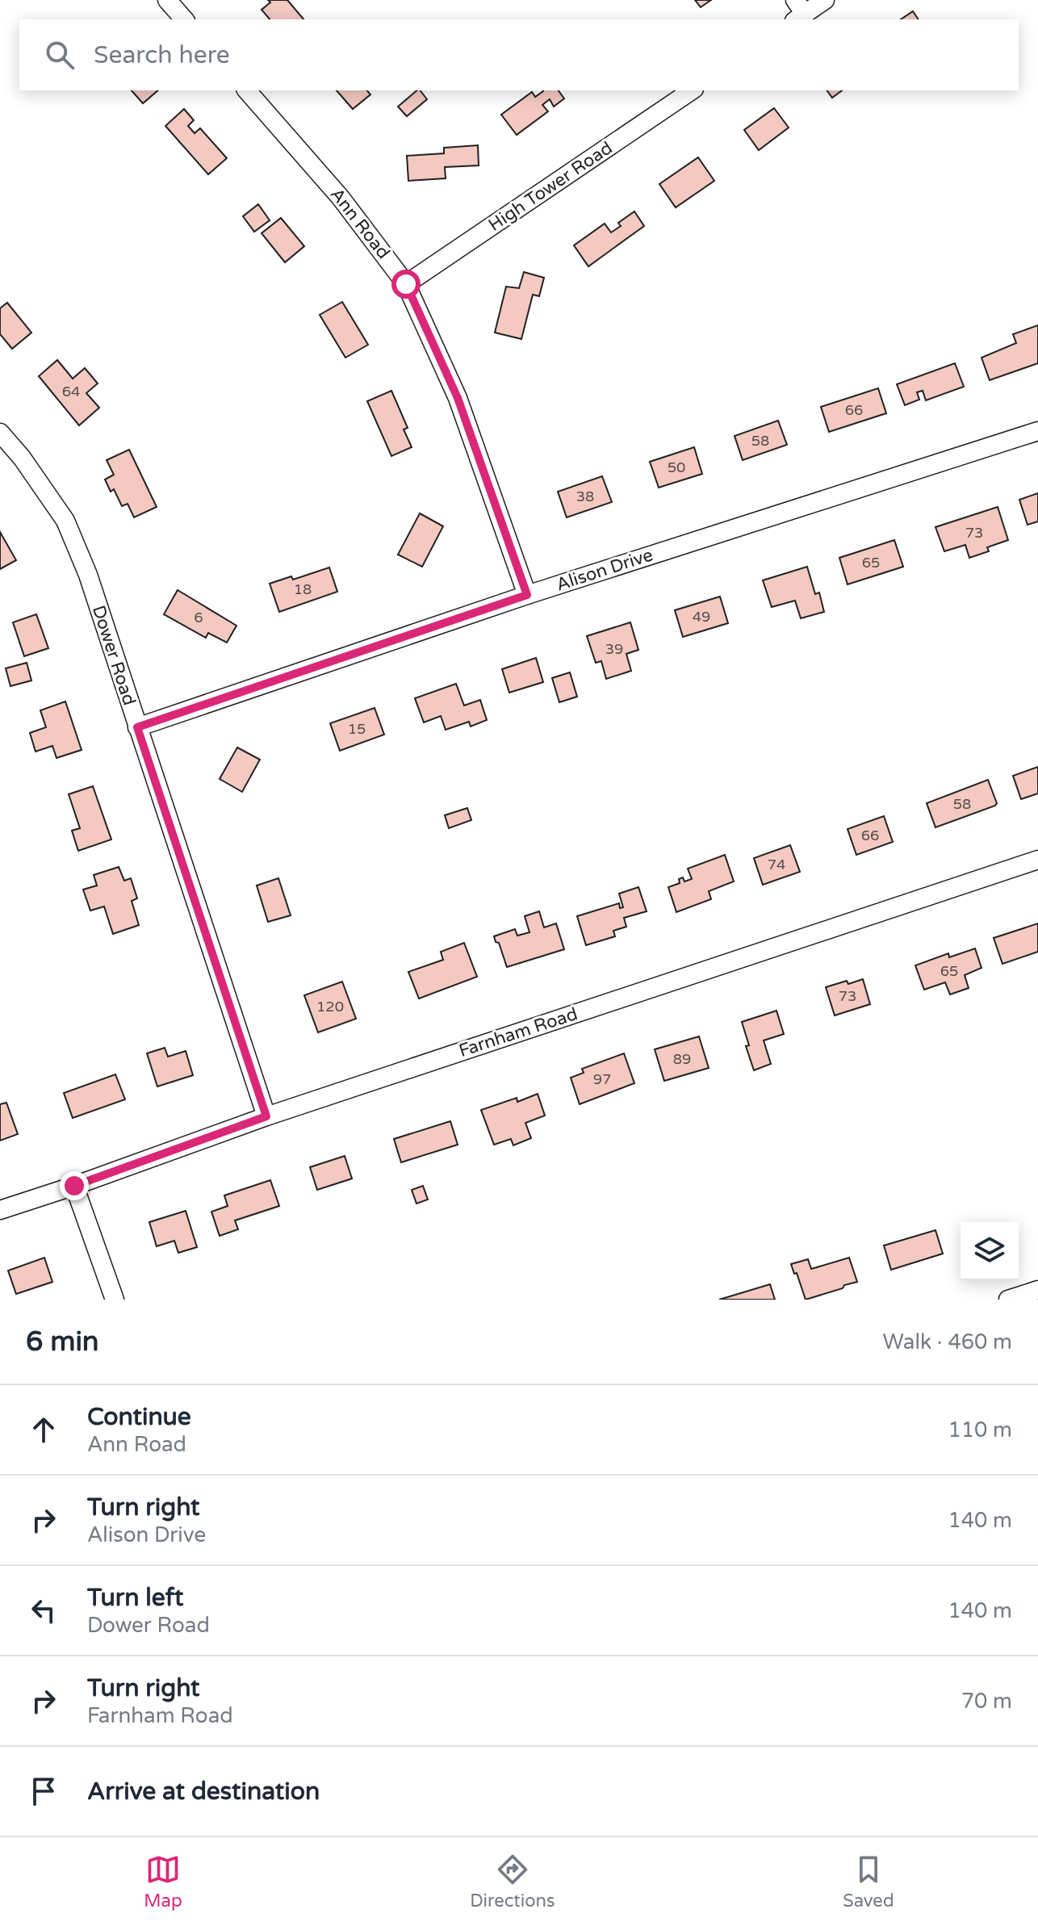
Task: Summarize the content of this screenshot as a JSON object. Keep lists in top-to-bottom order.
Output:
{
  "streets": {
    "street": [
      "High Tower Road",
      "Ann Road",
      "Alison Drive",
      "Dower Road",
      "Farnham Road"
    ]
  },
  "crossings": [
    ["High Tower Road", "Ann Road"],
    ["Ann Road", "Alison Drive"],
    ["Alison Drive", "Dower Road"],
    ["Dower Road", "Farnham Road"]
  ],
  "house_numbers": [
    "64",
    "66",
    "58",
    "50",
    "38",
    "73",
    "65",
    "18",
    "49",
    "6",
    "39",
    "15",
    "58",
    "66",
    "74",
    "65",
    "73",
    "120",
    "89",
    "97"
  ],
  "page": {
    "search": "Search here",
    "heading": ["6 min", "Walk · 460 m"],
    "list": [
      ["Continue", "Ann Road", "110 m"],
      ["Turn right", "Alison Drive", "140 m"],
      ["Turn left", "Dower Road", "140 m"],
      ["Turn right", "Farnham Road", "70 m"],
      "Arrive at destination"
    ],
    "nav": ["Map", "Directions", "Saved"]
  }
}
